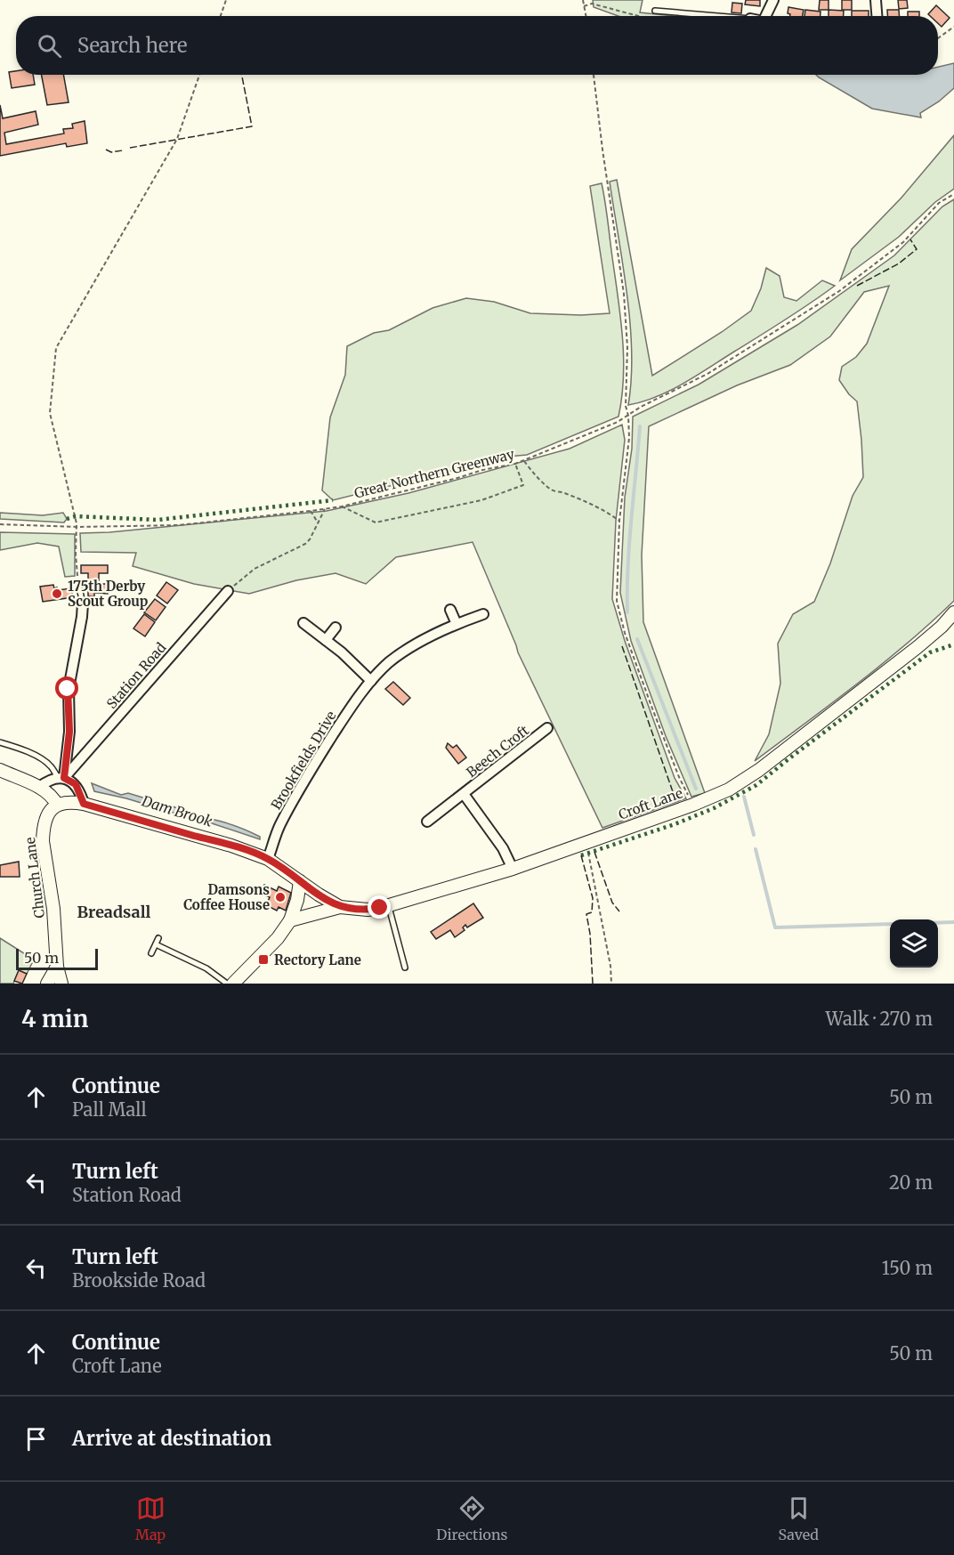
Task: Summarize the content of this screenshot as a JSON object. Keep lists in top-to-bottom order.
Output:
{
  "streets": {
    "street": [
      "Station Road",
      "Beech Croft",
      "Brookfields Drive",
      "Croft Lane",
      "Church Lane"
    ],
    "path": ["Great Northern Greenway"]
  },
  "crossings": [
    ["Beech Croft", "Croft Lane"],
    ["Brookfields Drive", "Croft Lane"],
    ["Croft Lane", "Church Lane"]
  ],
  "districts": ["Breadsall"],
  "water": ["Dam Brook"],
  "places": {
    "other": ["175th Derby Scout Group", "Damsons Coffee House"],
    "transit": ["Rectory Lane"]
  },
  "scale_bar": "50 m",
  "page": {
    "search": "Search here",
    "scale": "50 m",
    "heading": ["4 min", "Walk · 270 m"],
    "list": [
      ["Continue", "Pall Mall", "50 m"],
      ["Turn left", "Station Road", "20 m"],
      ["Turn left", "Brookside Road", "150 m"],
      ["Continue", "Croft Lane", "50 m"],
      "Arrive at destination"
    ],
    "nav": ["Map", "Directions", "Saved"]
  }
}
